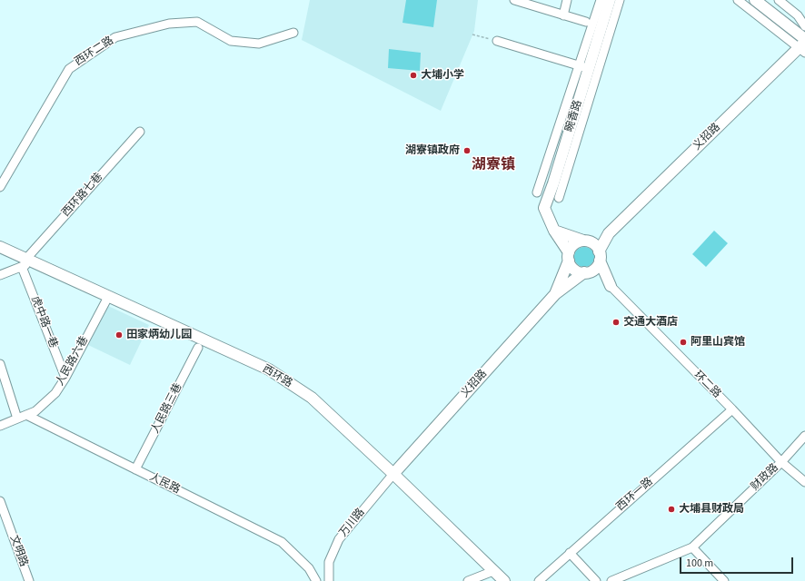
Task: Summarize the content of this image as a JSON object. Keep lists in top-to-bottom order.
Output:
{
  "streets": {
    "main road": ["畹香路", "义招路", "西环路"],
    "street": [
      "西环二路",
      "西环路七巷",
      "虎中路一巷",
      "人民路六巷",
      "环二路",
      "人民路三巷",
      "财政路",
      "人民路",
      "西环一路",
      "万川路",
      "文明路"
    ]
  },
  "crossings": [
    ["义招路", "西环路"],
    ["义招路", "万川路"],
    ["西环路七巷", "虎中路一巷"],
    ["西环路七巷", "西环路"],
    ["虎中路一巷", "人民路六巷"],
    ["虎中路一巷", "西环路"],
    ["人民路六巷", "西环路"],
    ["人民路六巷", "人民路"],
    ["西环路", "万川路"],
    ["环二路", "财政路"],
    ["环二路", "西环一路"],
    ["人民路三巷", "人民路"]
  ],
  "districts": ["湖寮镇"],
  "places": [
    "大埔小学",
    "湖寮镇政府",
    "交通大酒店",
    "田家炳幼儿园",
    "阿里山宾馆",
    "大埔县财政局"
  ],
  "scale_bar": "100 m"
}
